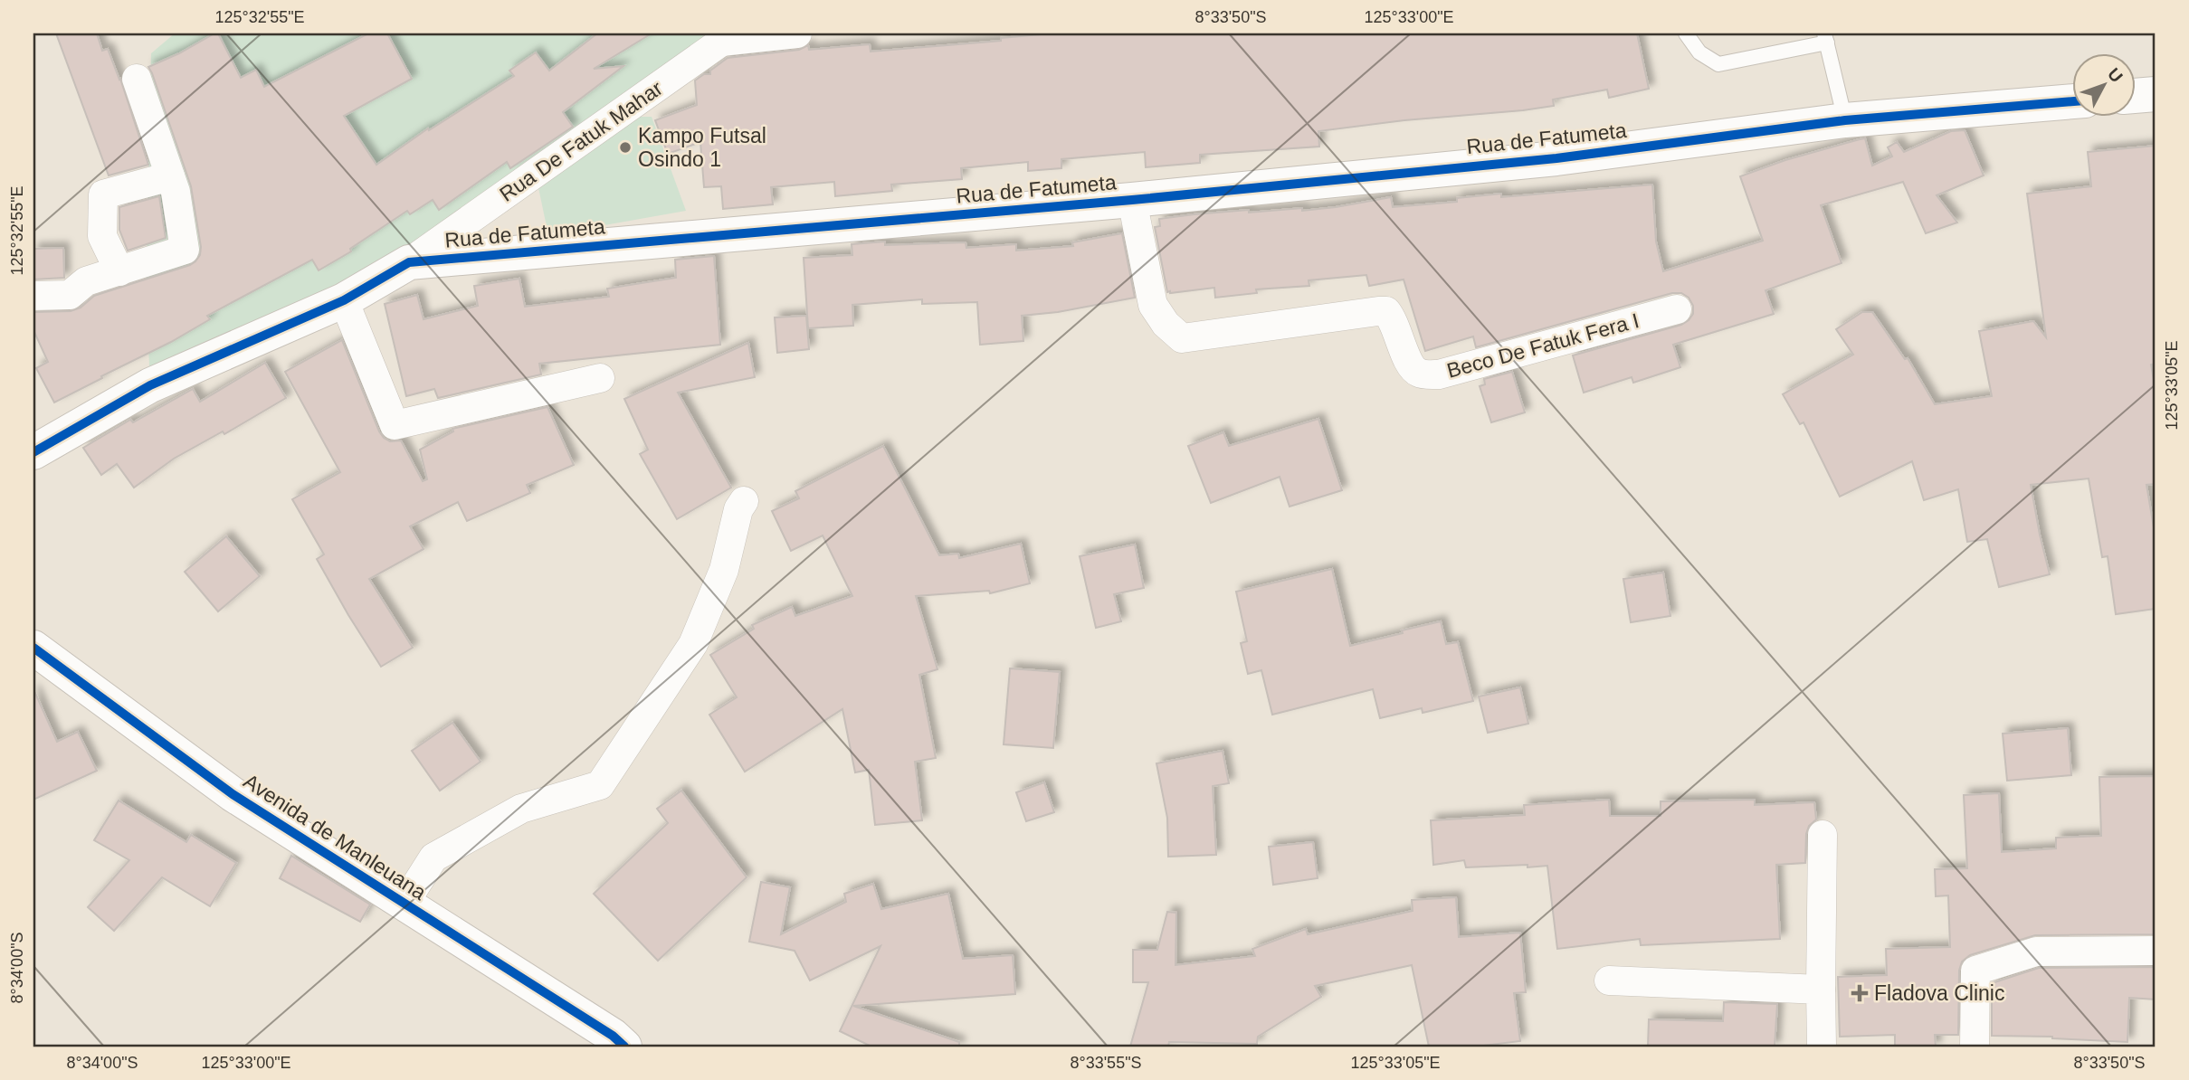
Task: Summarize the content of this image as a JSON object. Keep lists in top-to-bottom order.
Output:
{
  "streets": {
    "street": [
      "Rua de Fatumeta",
      "Rua De Fatuk Mahar",
      "Beco De Fatuk Fera I",
      "Avenida de Manleuana"
    ]
  },
  "crossings": [
    ["Rua de Fatumeta", "Rua De Fatuk Mahar"],
    ["Rua de Fatumeta", "Beco De Fatuk Fera I"]
  ],
  "places": {
    "other": ["Kampo Futsal Osindo 1"],
    "health": ["Fladova Clinic"]
  },
  "north": "top right",
  "coordinates": [
    "125°32'55\"E",
    "8°33'50\"S",
    "125°33'00\"E",
    "125°33'05\"E",
    "8°34'00\"S",
    "8°33'55\"S"
  ]
}
